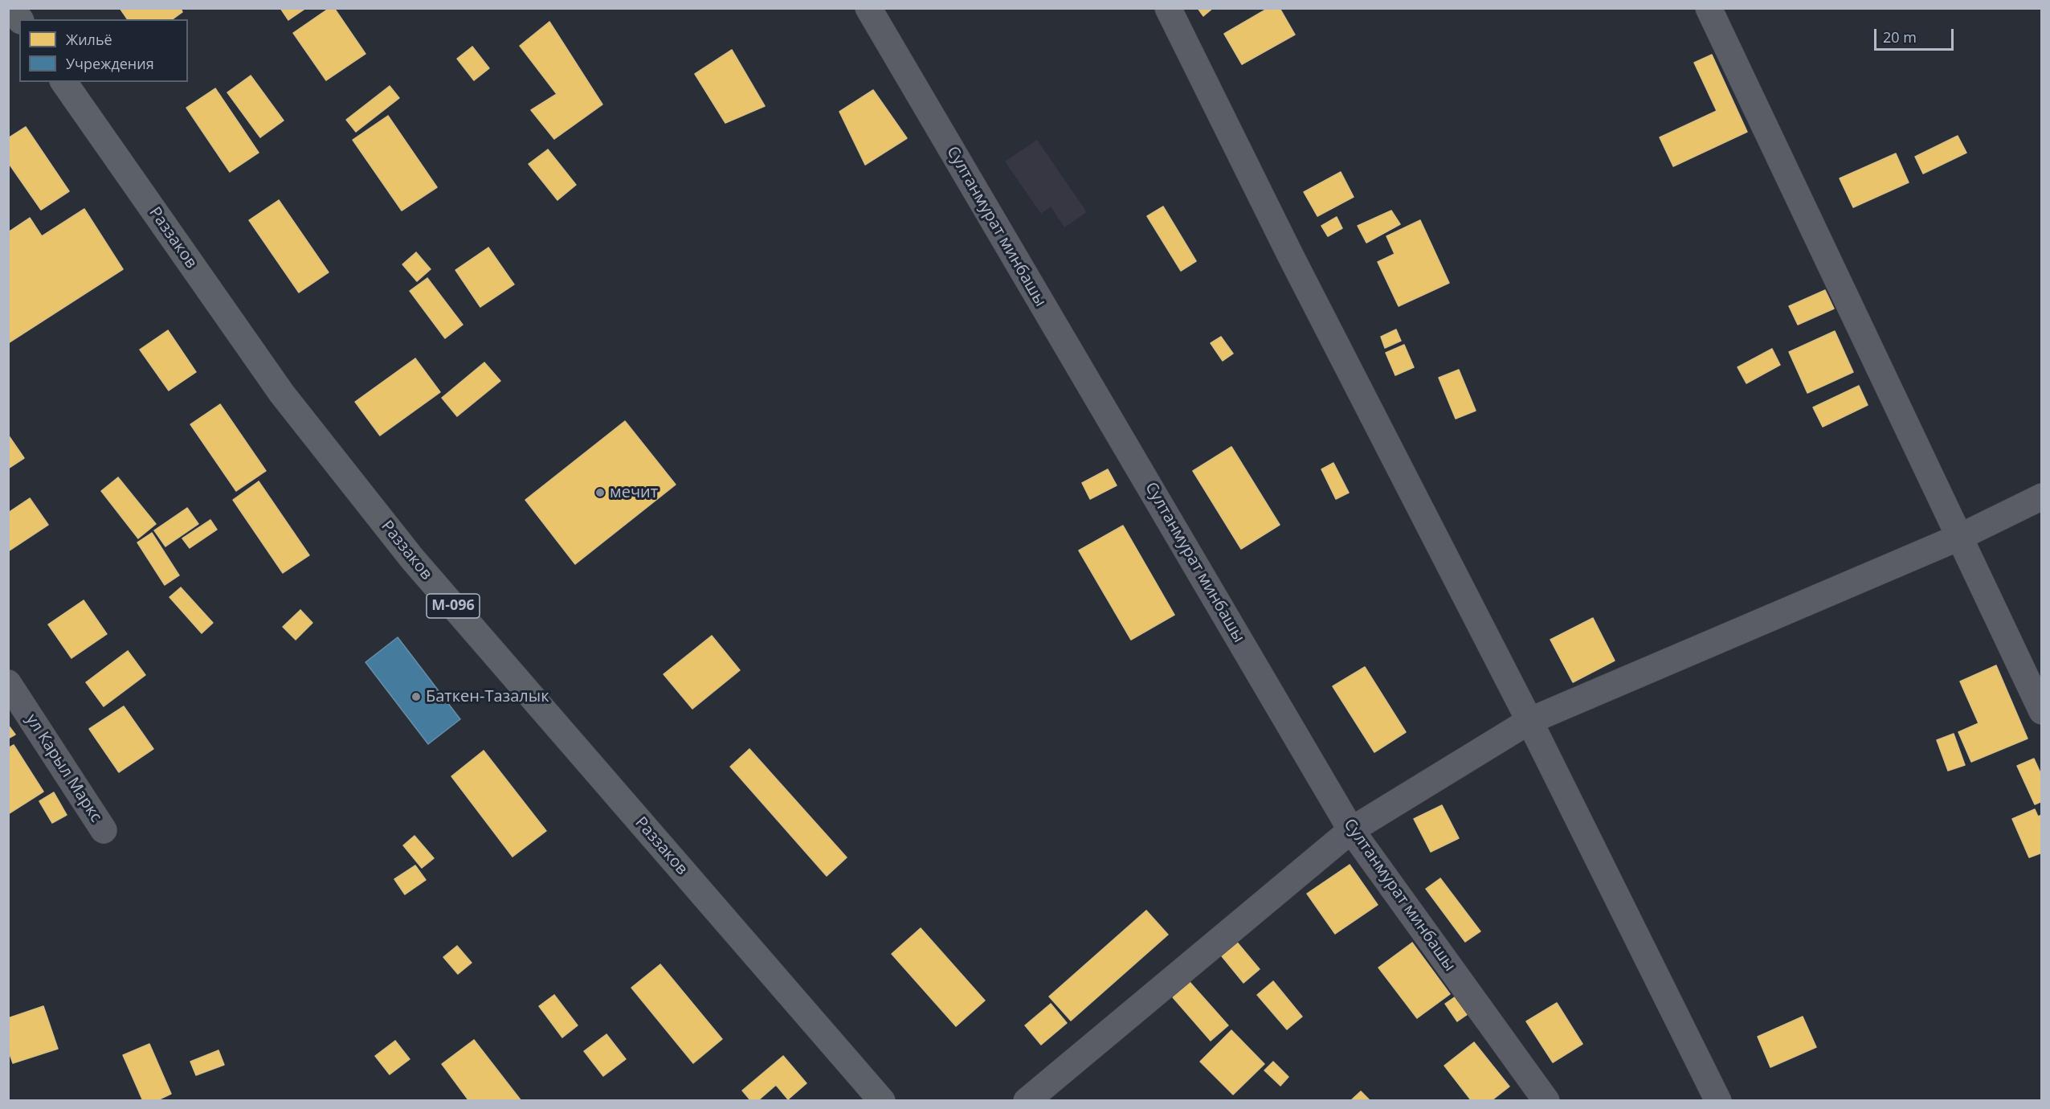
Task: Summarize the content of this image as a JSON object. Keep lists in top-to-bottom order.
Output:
{
  "streets": {
    "main road": ["Раззаков", "М-096"],
    "street": ["Султанмурат минбашы", "ул Карыл Маркс"]
  },
  "places": ["мечит", "Баткен-Тазалык"],
  "legend": ["Жильё", "Учреждения"],
  "scale_bar": "20 m"
}
